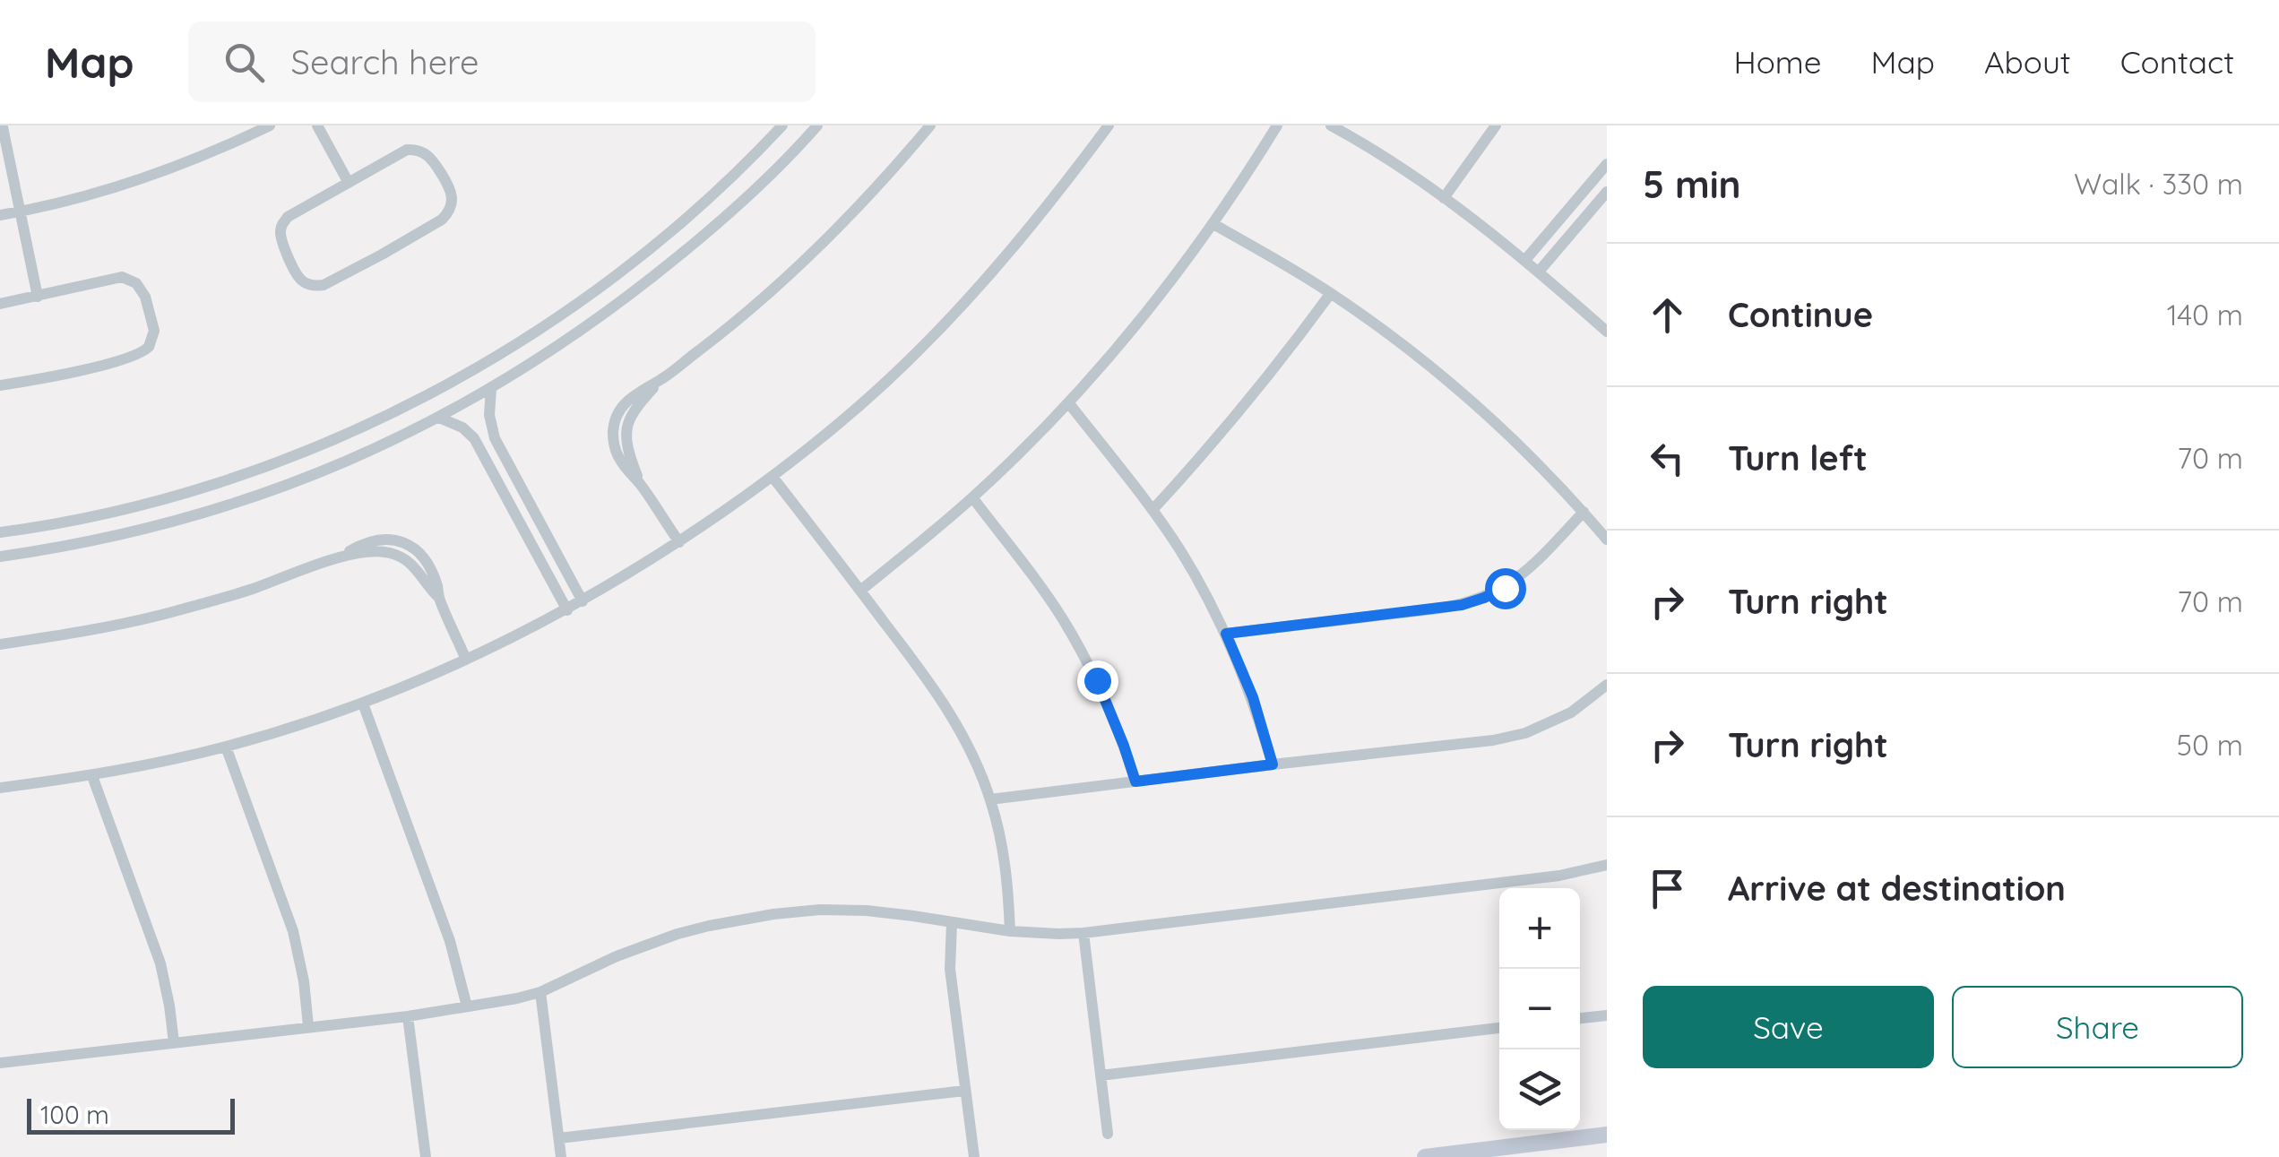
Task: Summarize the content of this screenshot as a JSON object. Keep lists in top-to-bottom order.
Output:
{
  "scale_bar": "100 m",
  "page": {
    "header": "Map",
    "search": "Search here",
    "nav": [
      "Home",
      "Map",
      "About",
      "Contact"
    ],
    "heading": ["5 min", "Walk · 330 m"],
    "list": [
      ["Continue", "140 m"],
      ["Turn left", "70 m"],
      ["Turn right", "70 m"],
      ["Turn right", "50 m"],
      "Arrive at destination"
    ],
    "map_buttons": ["+", "−"],
    "buttons": ["Save", "Share"],
    "scale": "100 m"
  }
}
